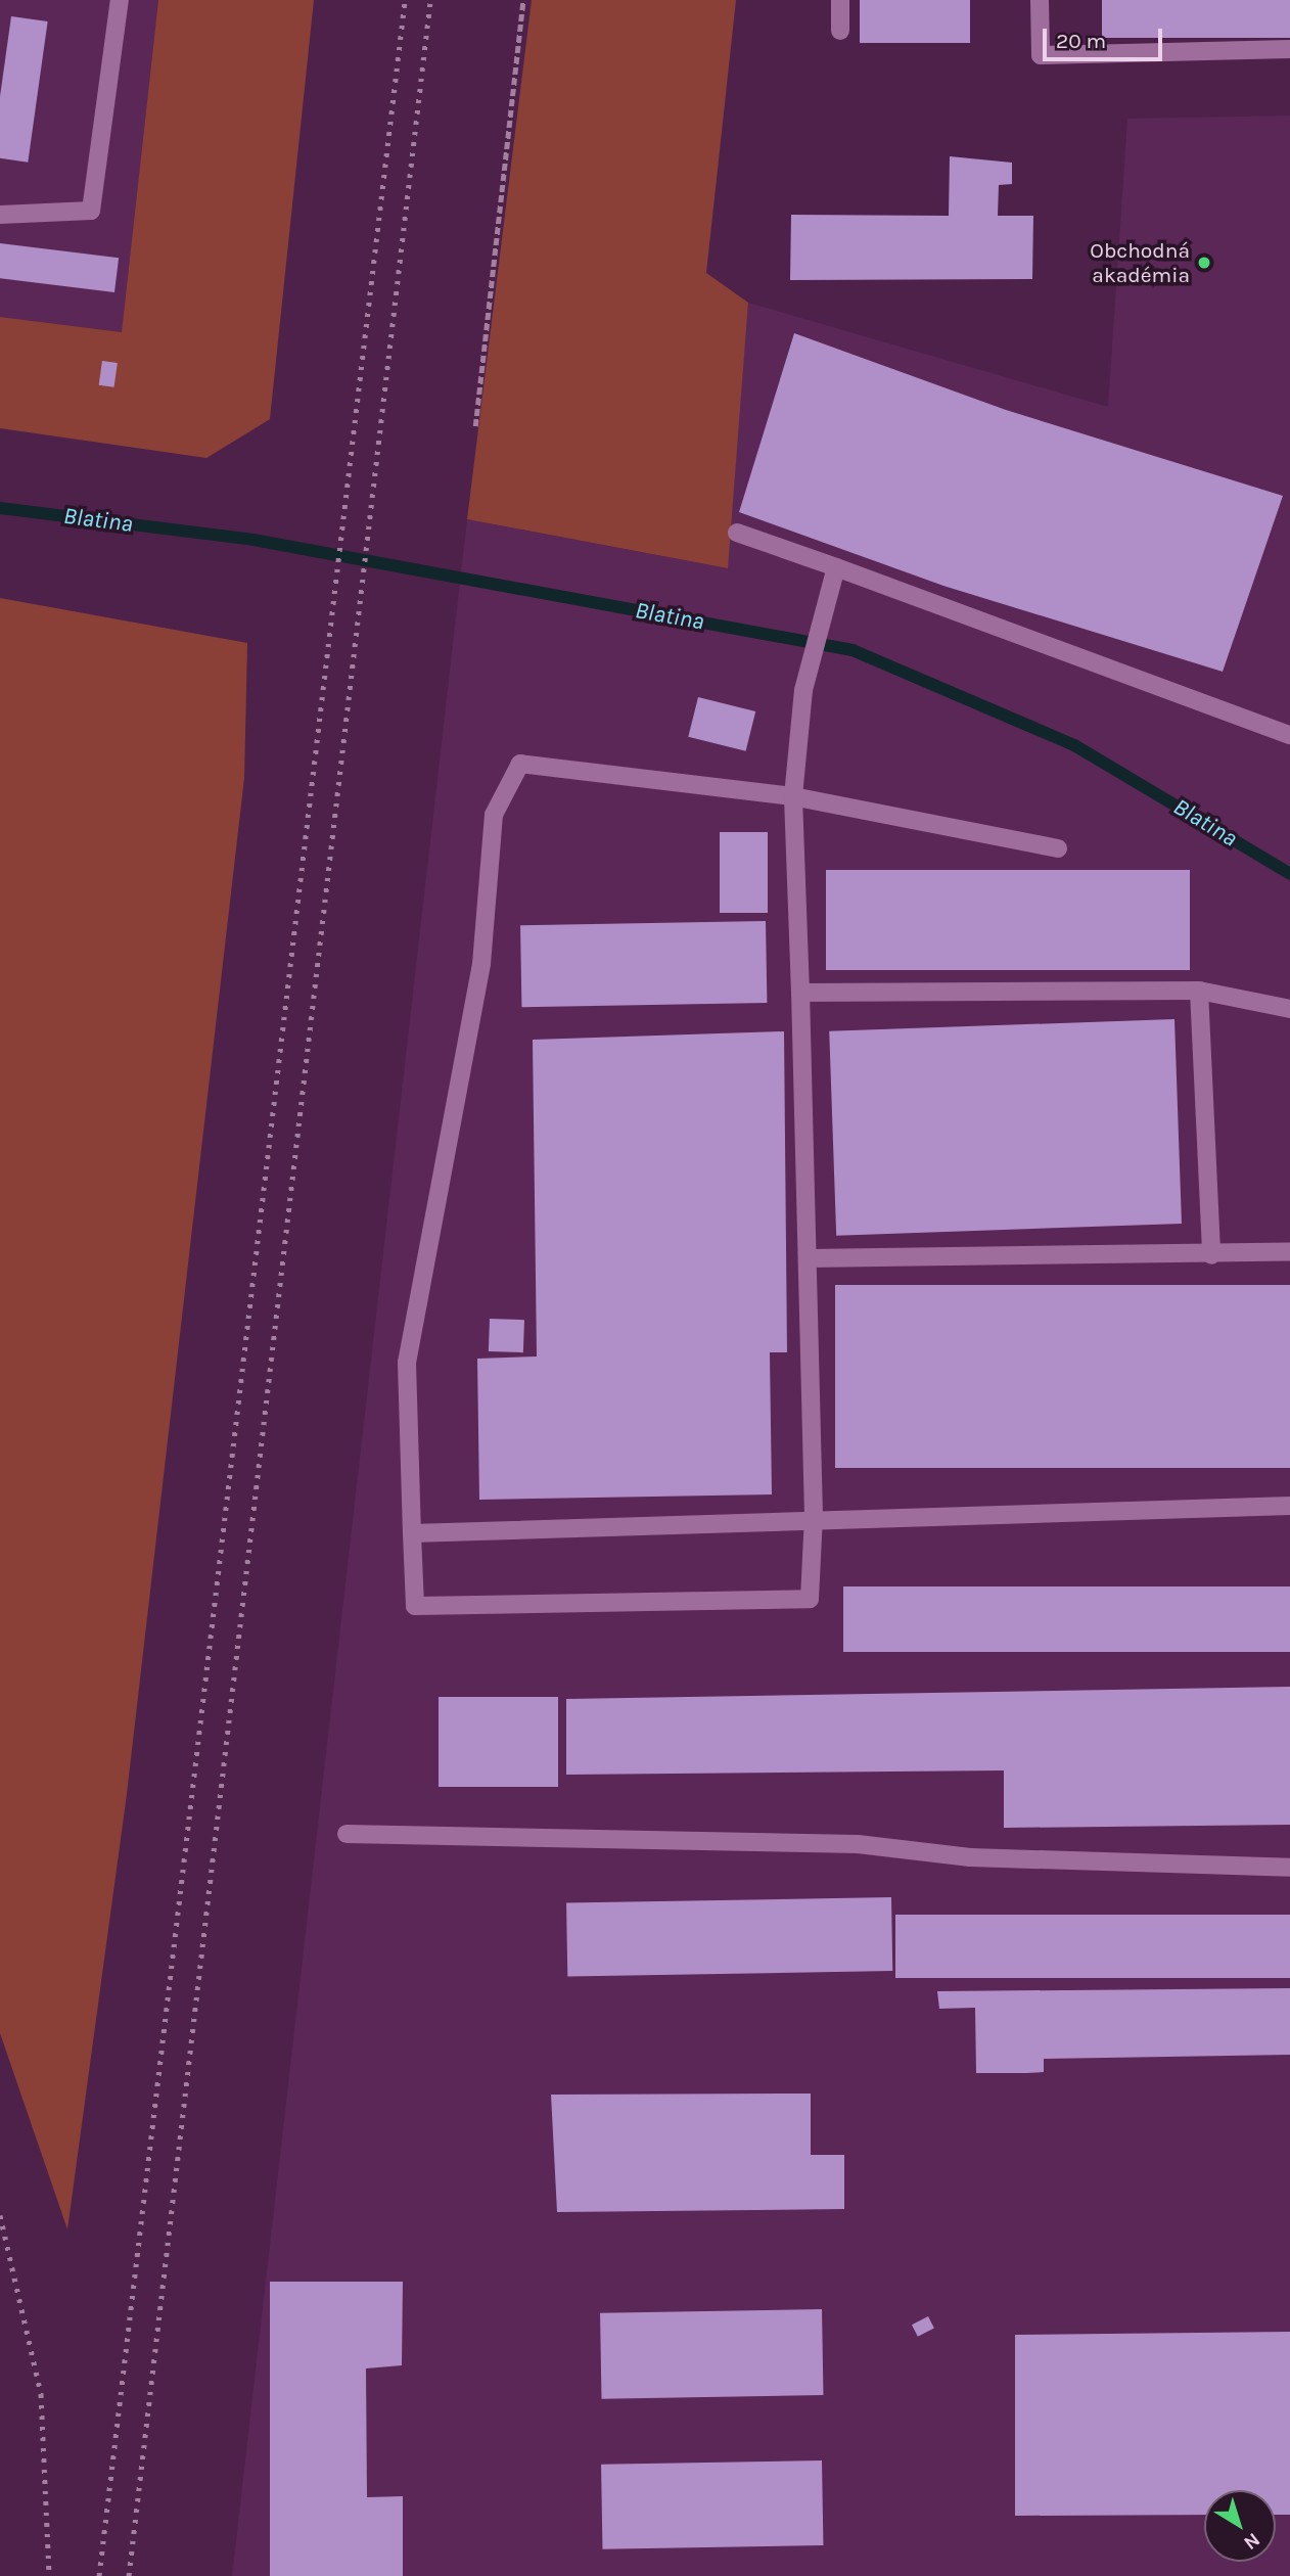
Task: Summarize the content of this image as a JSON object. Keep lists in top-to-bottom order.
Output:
{
  "water": ["Blatina"],
  "places": ["Obchodná akadémia"],
  "scale_bar": "20 m",
  "north": "bottom right"
}
